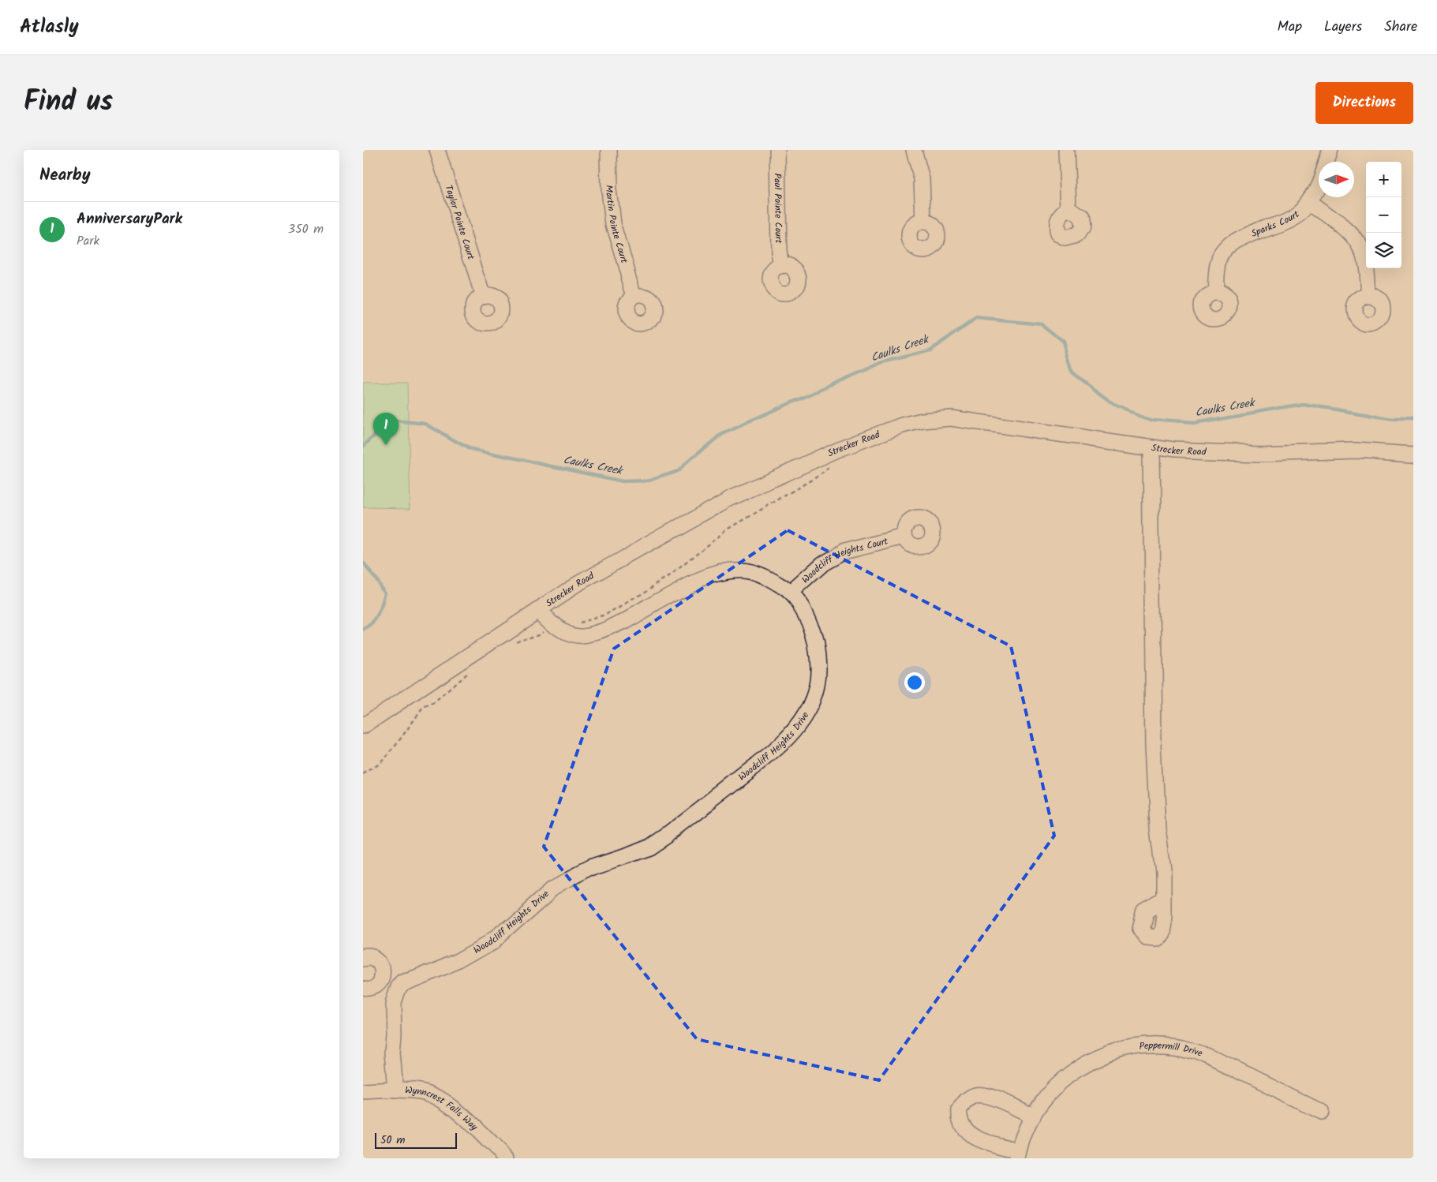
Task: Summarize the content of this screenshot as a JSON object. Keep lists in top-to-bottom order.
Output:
{
  "streets": {
    "street": [
      "Paul Pointe Court",
      "Taylor Pointe Court",
      "Martin Pointe Court",
      "Sparks Court",
      "Strecker Road",
      "Woodcliff Heights Court",
      "Woodcliff Heights Drive",
      "Peppermill Drive",
      "Wynncrest Falls Way"
    ]
  },
  "crossings": [
    ["Strecker Road", "Woodcliff Heights Drive"],
    ["Woodcliff Heights Court", "Woodcliff Heights Drive"]
  ],
  "water": ["Caulks Creek"],
  "scale_bar": "50 m",
  "north": "right",
  "page": {
    "header": "Atlasly",
    "nav": ["Map", "Layers", "Share"],
    "title": "Find us",
    "buttons": "Directions",
    "heading": "Nearby",
    "map_buttons": ["+", "−"],
    "list": [
      {
        "mark": "1",
        "name": "AnniversaryPark",
        "note": "Park",
        "value": "350 m"
      }
    ],
    "pins": "1",
    "scale": "50 m"
  }
}
